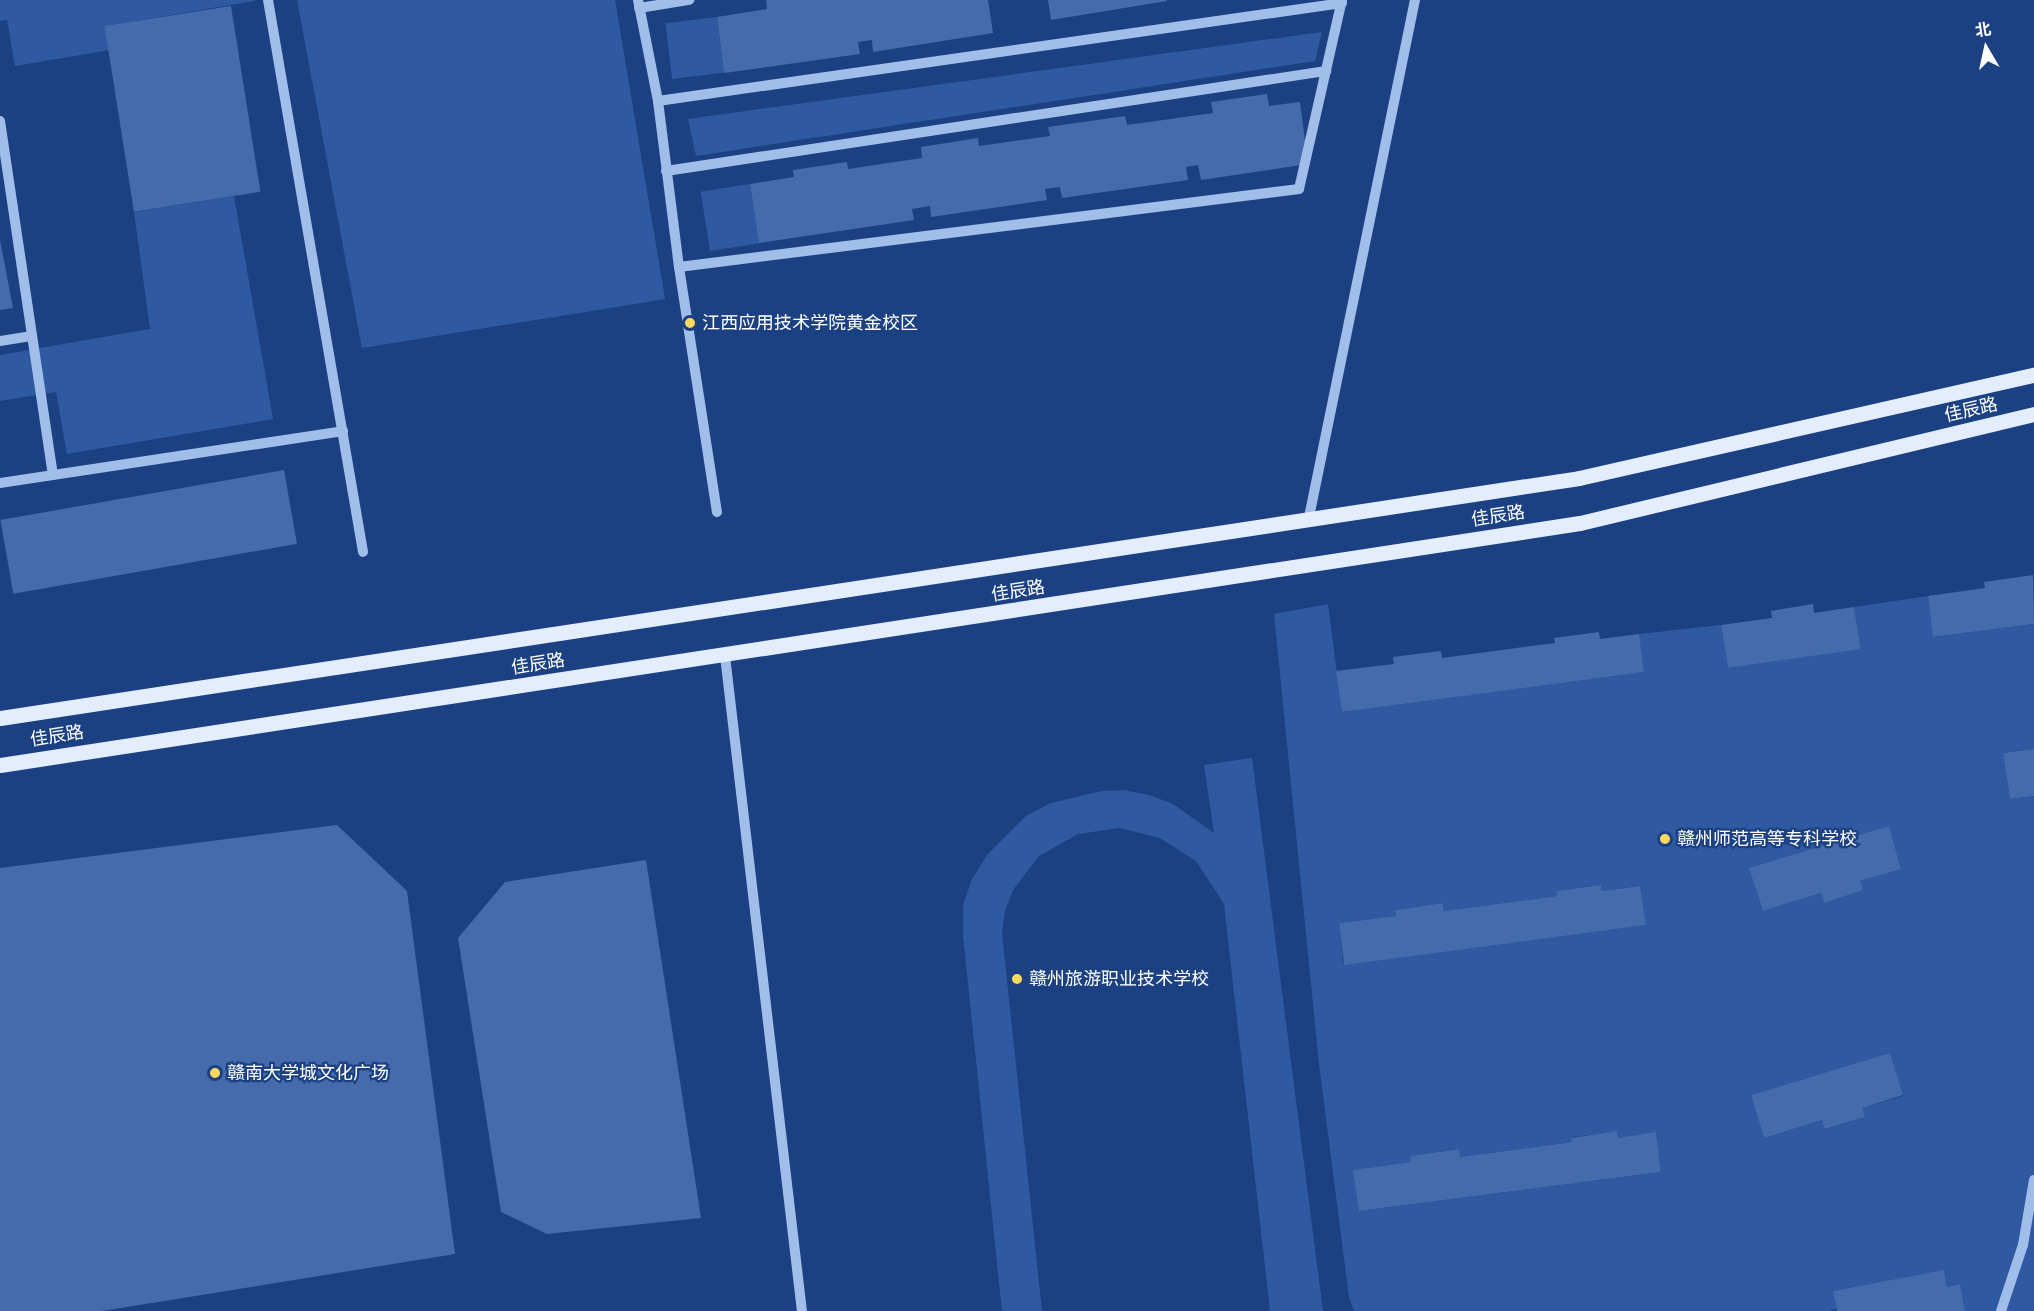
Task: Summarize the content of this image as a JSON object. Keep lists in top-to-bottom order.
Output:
{
  "streets": {
    "main road": ["佳辰路"]
  },
  "places": [
    "江西应用技术学院黄金校区",
    "赣州师范高等专科学校",
    "赣州旅游职业技术学校",
    "赣南大学城文化广场"
  ],
  "north": "top"
}
